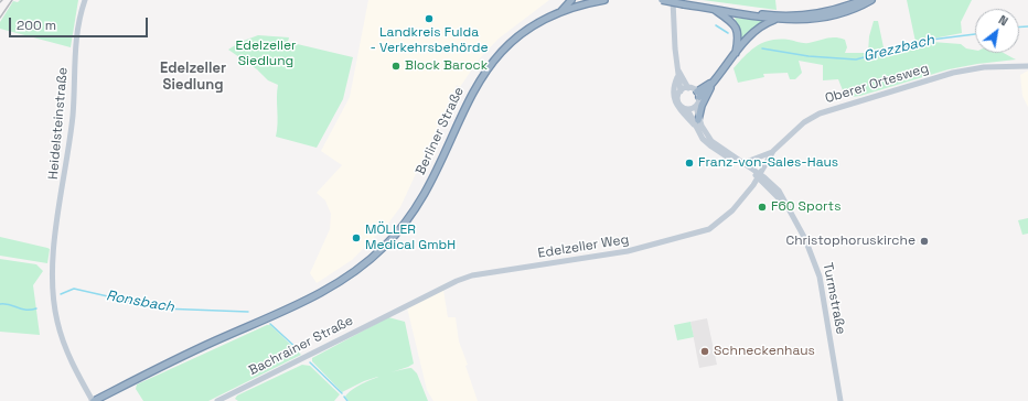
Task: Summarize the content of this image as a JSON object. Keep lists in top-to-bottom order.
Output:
{
  "streets": {
    "highway": ["Berliner Straße"],
    "main road": [
      "Oberer Ortesweg",
      "Heidelsteinstraße",
      "Edelzeller Weg",
      "Turmstraße",
      "Bachrainer Straße"
    ]
  },
  "crossings": [
    ["Oberer Ortesweg", "Edelzeller Weg"],
    ["Oberer Ortesweg", "Turmstraße"],
    ["Heidelsteinstraße", "Berliner Straße"],
    ["Edelzeller Weg", "Turmstraße"],
    ["Edelzeller Weg", "Bachrainer Straße"]
  ],
  "districts": ["Edelzeller Siedlung"],
  "water": ["Grezzbach", "Ronsbach"],
  "parks": ["Edelzeller Siedlung"],
  "places": [
    "Landkreis Fulda - Verkehrsbehörde",
    "Block Barock",
    "Franz-von-Sales-Haus",
    "F60 Sports",
    "MÖLLER Medical GmbH",
    "Christophoruskirche",
    "Schneckenhaus"
  ],
  "scale_bar": "200 m",
  "north": "top right"
}
